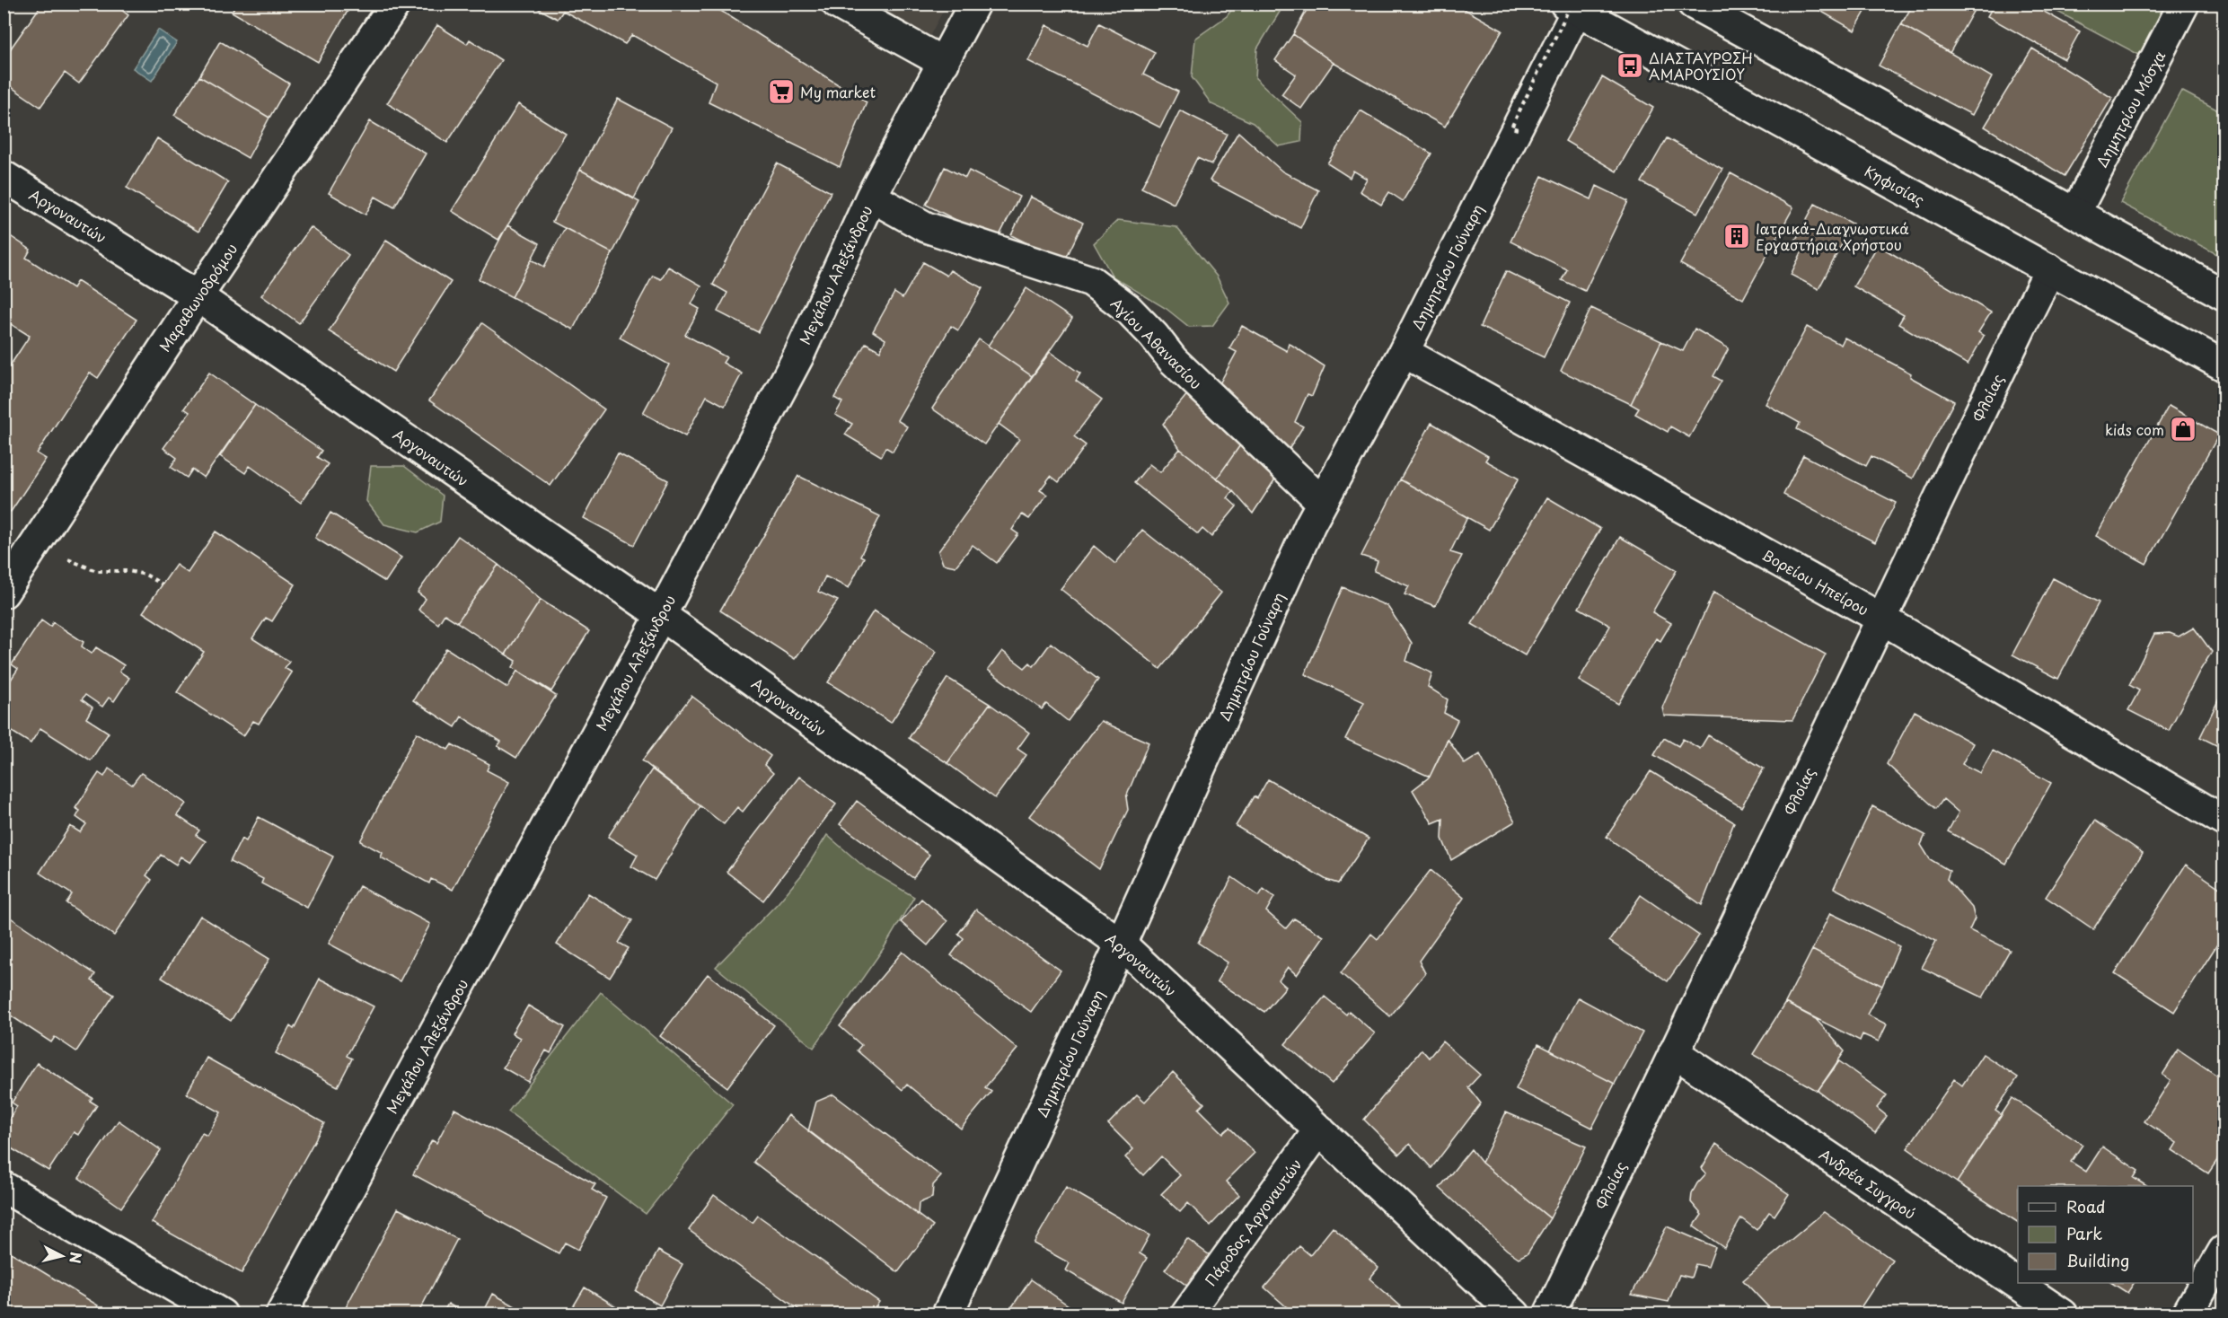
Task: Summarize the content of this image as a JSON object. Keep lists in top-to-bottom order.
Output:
{
  "streets": {
    "street": [
      "Δημητρίου Μόσχα",
      "Κηφισίας",
      "Αργοναυτών",
      "Δημητρίου Γούναρη",
      "Μεγάλου Αλεξάνδρου",
      "Μαραθωνοδρόμου",
      "Αγίου Αθανασίου",
      "Φλοίας",
      "Βορείου Ηπείρου",
      "Ανδρέα Συγγρού",
      "Πάροδος Αργοναυτών"
    ]
  },
  "crossings": [
    ["Κηφισίας", "Δημητρίου Γούναρη"],
    ["Κηφισίας", "Φλοίας"],
    ["Αργοναυτών", "Δημητρίου Γούναρη"],
    ["Αργοναυτών", "Μεγάλου Αλεξάνδρου"],
    ["Αργοναυτών", "Μαραθωνοδρόμου"],
    ["Αργοναυτών", "Πάροδος Αργοναυτών"],
    ["Δημητρίου Γούναρη", "Αγίου Αθανασίου"],
    ["Δημητρίου Γούναρη", "Βορείου Ηπείρου"],
    ["Μεγάλου Αλεξάνδρου", "Αγίου Αθανασίου"],
    ["Φλοίας", "Βορείου Ηπείρου"],
    ["Φλοίας", "Ανδρέα Συγγρού"]
  ],
  "places": {
    "bus stop": ["ΔΙΑΣΤΑΥΡΩΣΗ ΑΜΑΡΟΥΣΙΟΥ"],
    "supermarket": ["My market"],
    "building": ["Ιατρικά-Διαγνωστικά Εργαστήρια Χρήστου"],
    "shop": ["kids com"]
  },
  "legend": ["Road", "Park", "Building"],
  "north": "right"
}
